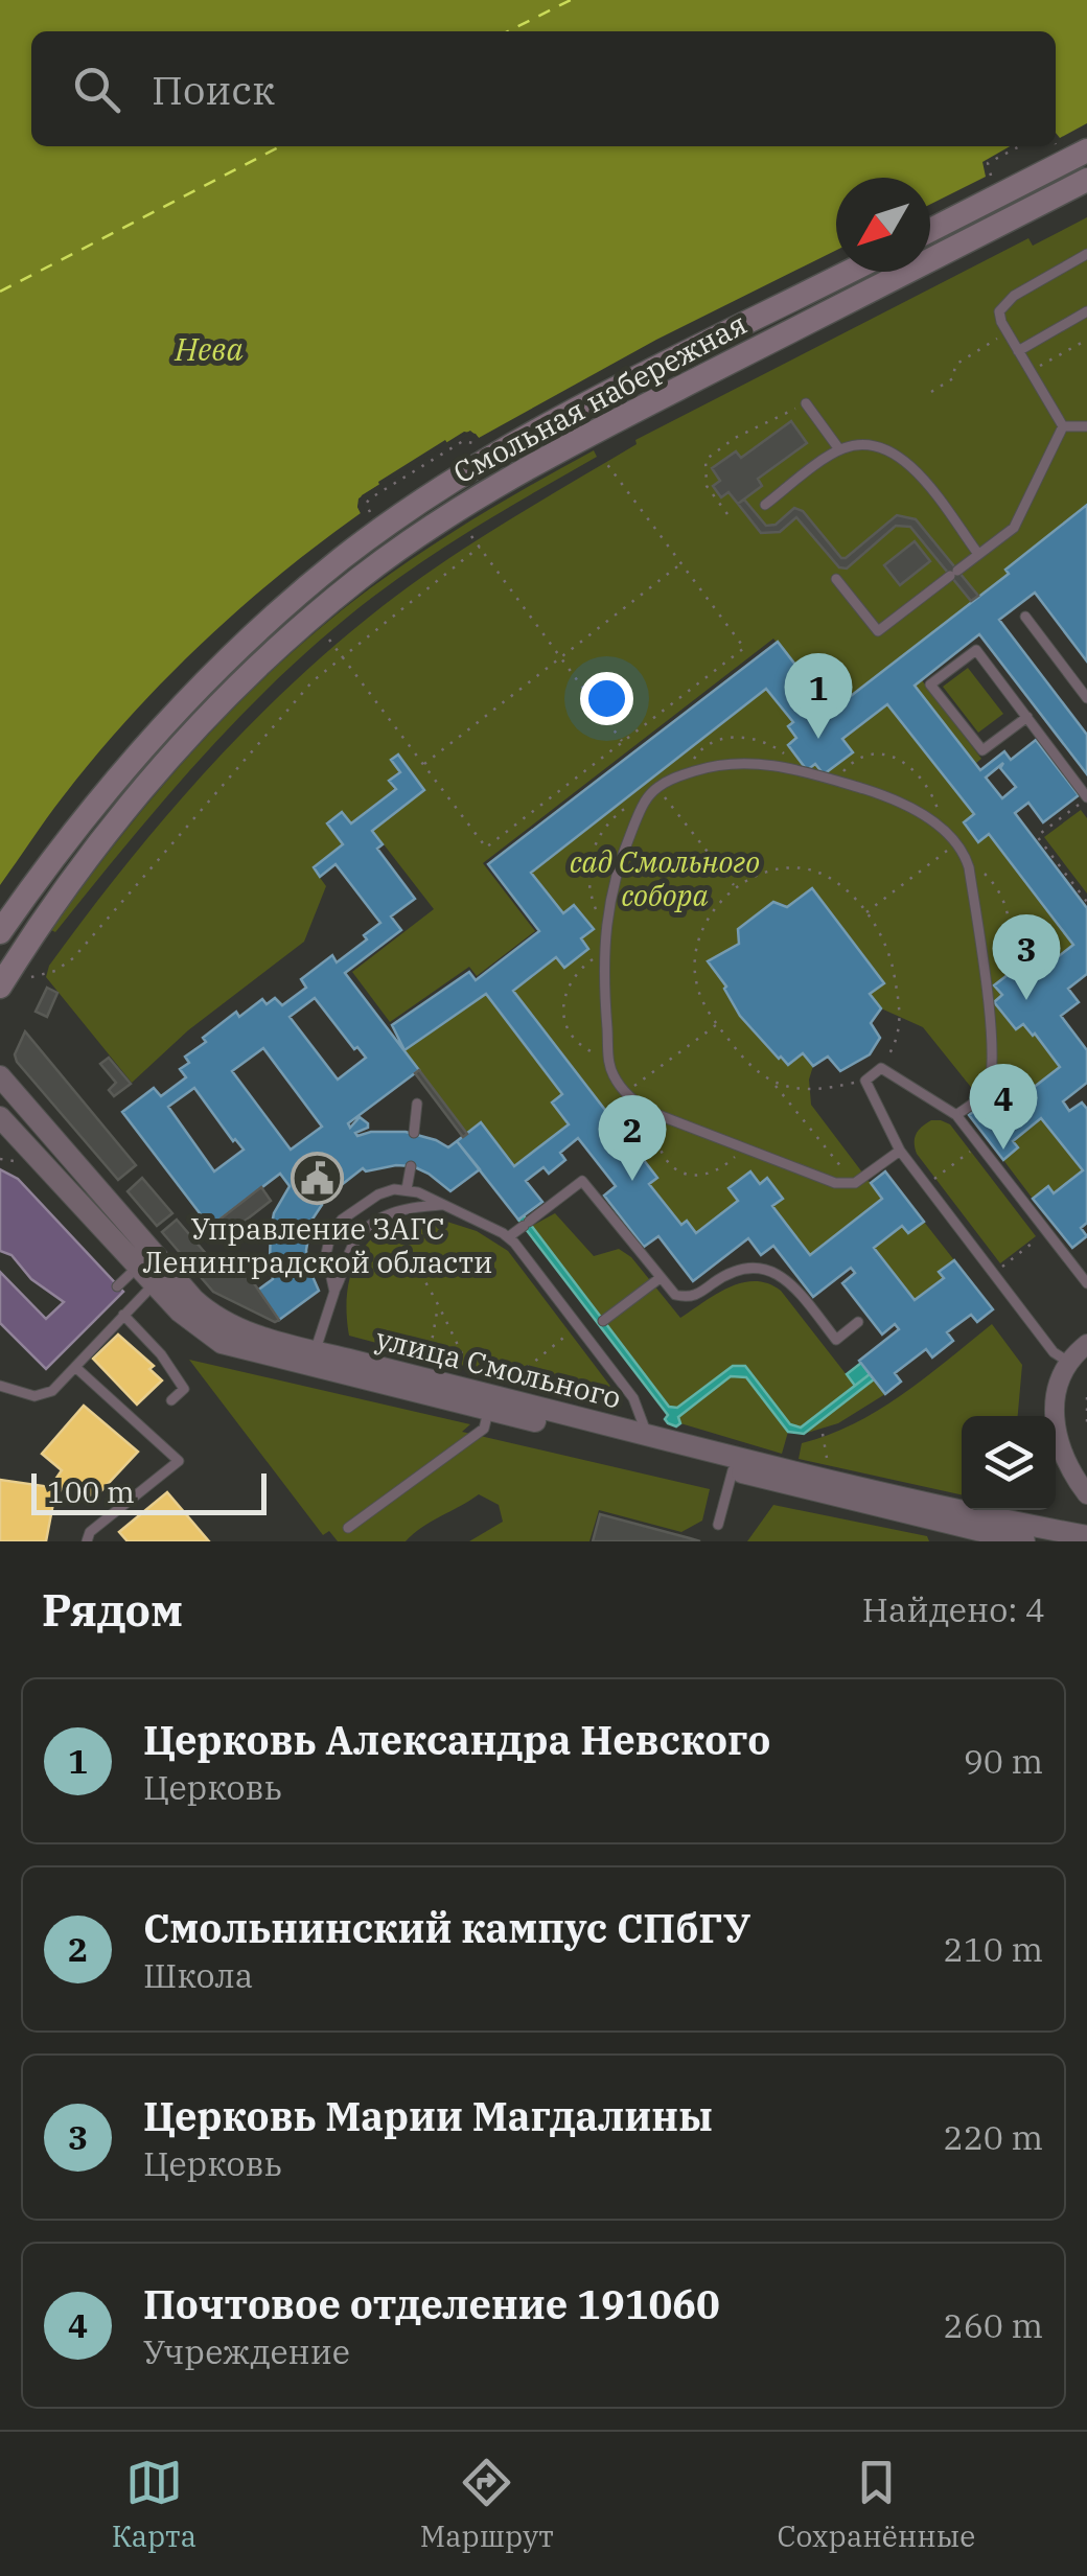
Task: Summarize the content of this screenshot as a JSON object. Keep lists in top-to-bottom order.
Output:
{
  "streets": {
    "main road": ["Смольная набережная"],
    "street": ["улица Смольного"]
  },
  "water": ["Нева"],
  "parks": ["сад Смольного собора"],
  "places": {
    "public building": ["Управление ЗАГС Ленинградской области"]
  },
  "scale_bar": "100 m",
  "north": "bottom left",
  "page": {
    "search": "Поиск",
    "pins": [
      "1",
      "3",
      "4",
      "2"
    ],
    "scale": "100 m",
    "heading": ["Рядом", "Найдено: 4"],
    "list": [
      {
        "mark": "1",
        "name": "Церковь Александра Невского",
        "note": "Церковь",
        "value": "90 m"
      },
      {
        "mark": "2",
        "name": "Смольнинский кампус СПбГУ",
        "note": "Школа",
        "value": "210 m"
      },
      {
        "mark": "3",
        "name": "Церковь Марии Магдалины",
        "note": "Церковь",
        "value": "220 m"
      },
      {
        "mark": "4",
        "name": "Почтовое отделение 191060",
        "note": "Учреждение",
        "value": "260 m"
      }
    ],
    "nav": ["Карта", "Маршрут", "Сохранённые"]
  }
}
